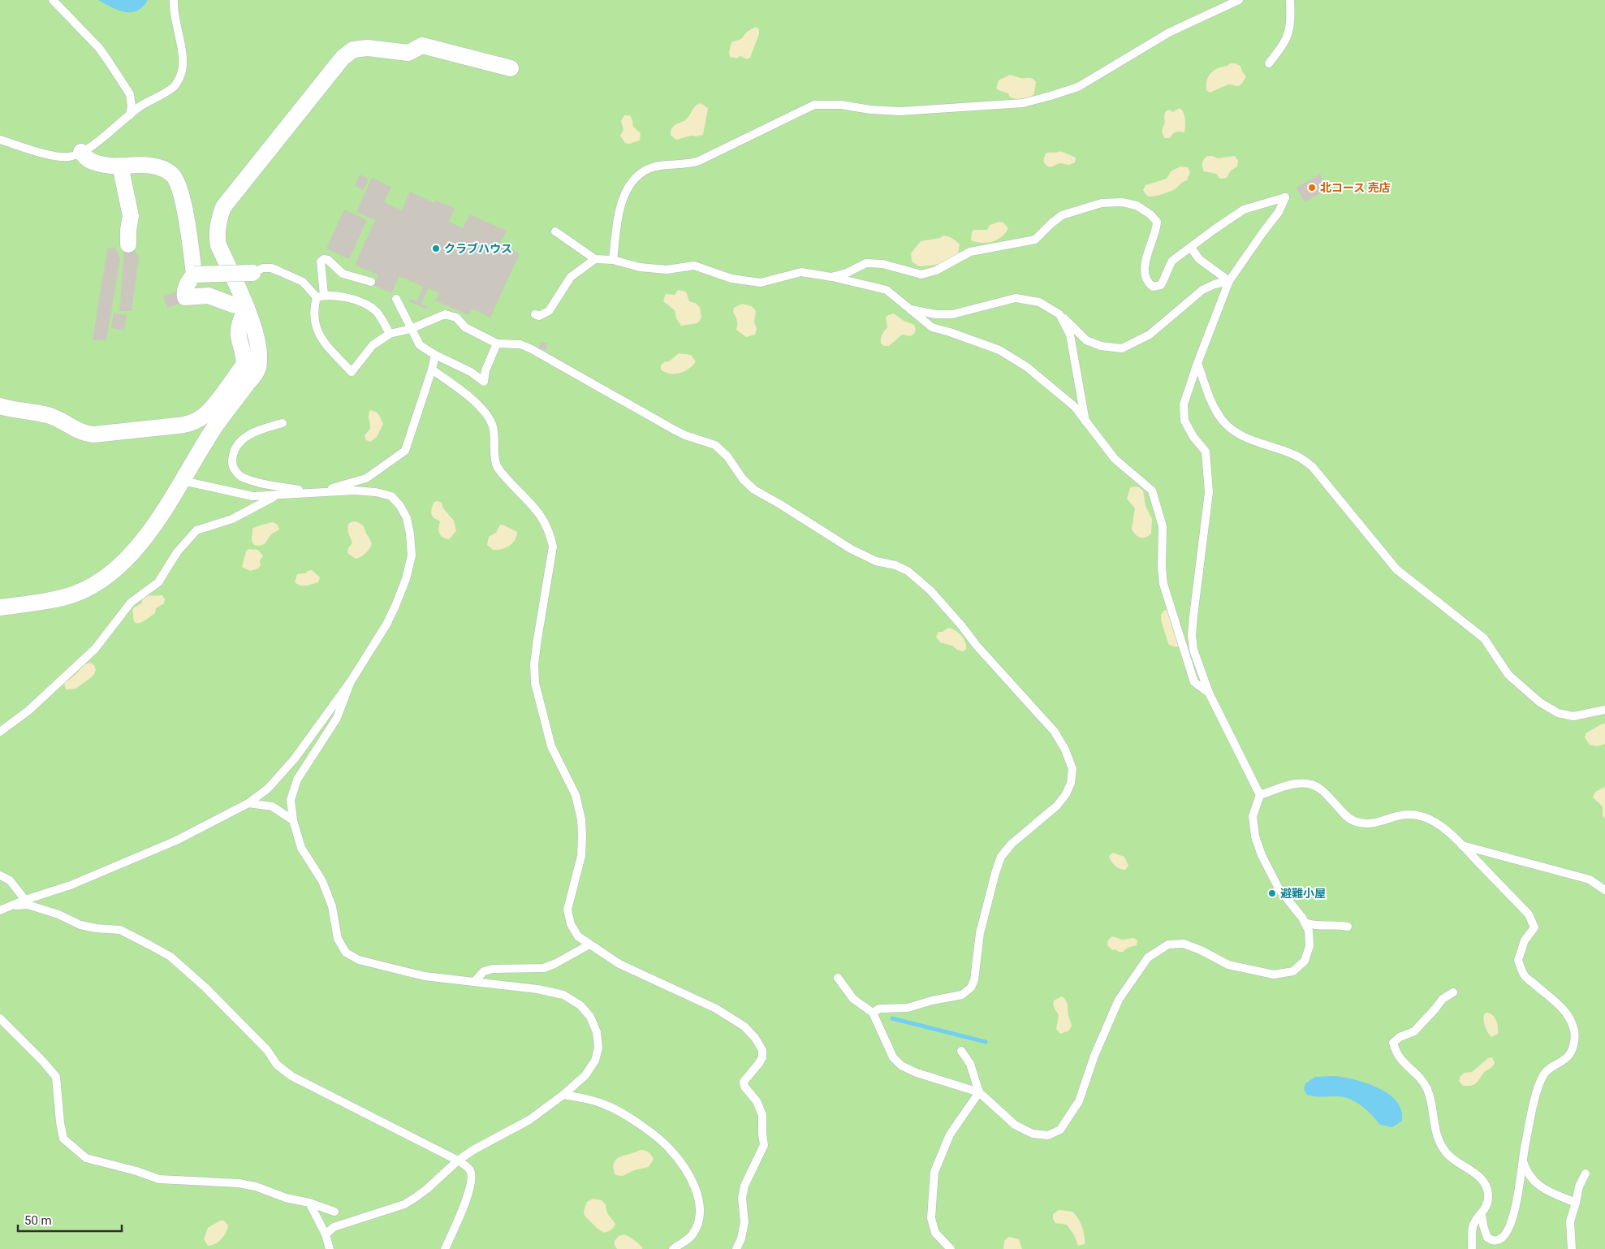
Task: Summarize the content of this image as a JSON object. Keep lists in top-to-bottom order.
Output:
{
  "places": ["北コース 売店", "クラブハウス", "避難小屋"],
  "scale_bar": "50 m"
}
